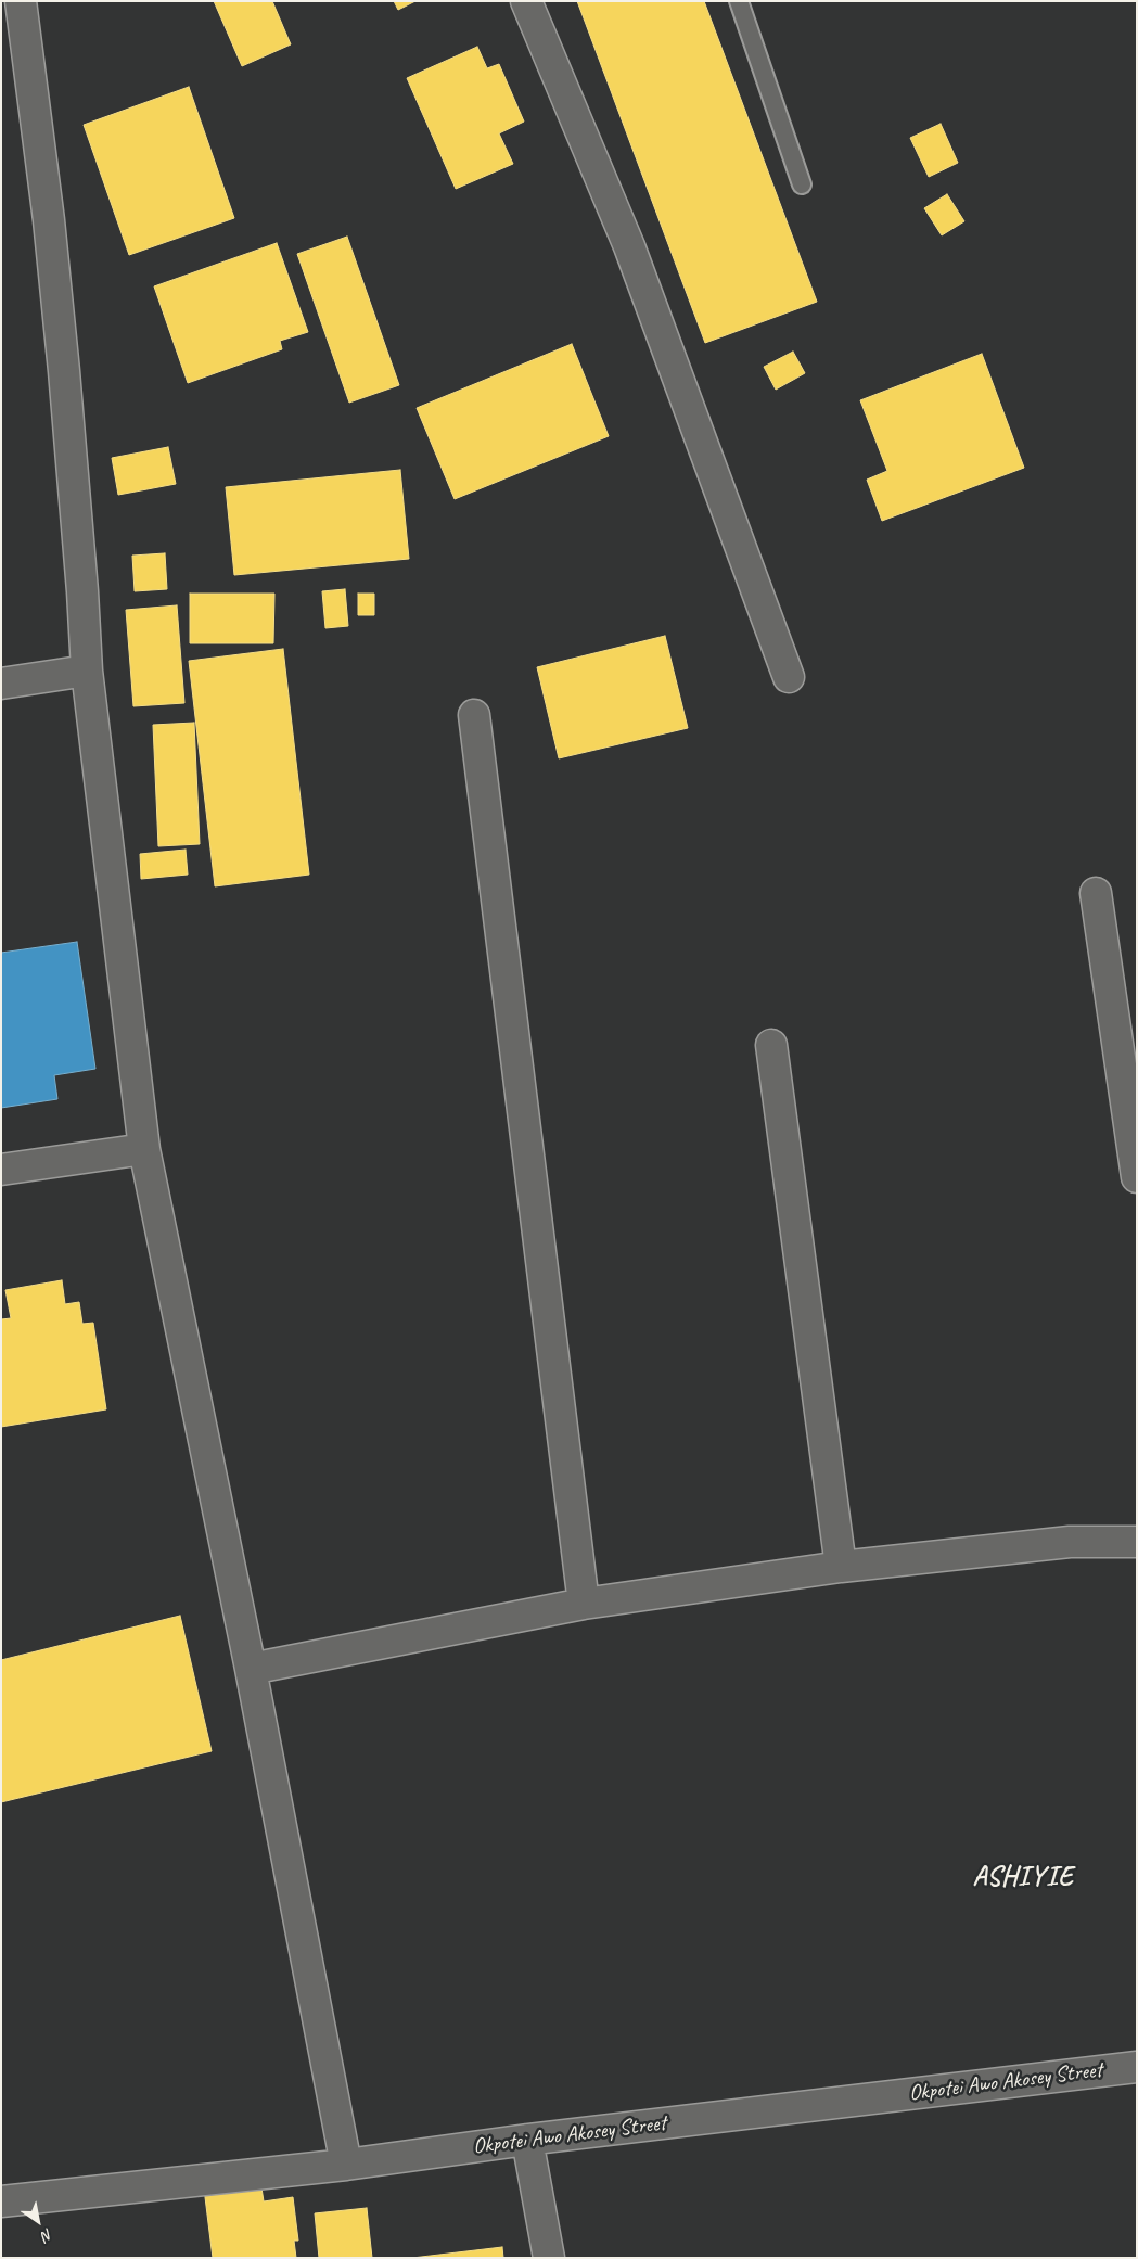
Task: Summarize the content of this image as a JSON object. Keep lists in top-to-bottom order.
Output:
{
  "streets": {
    "street": ["Okpotei Awo Akosey Street"]
  },
  "districts": ["ASHIYIE"],
  "north": "bottom right"
}
